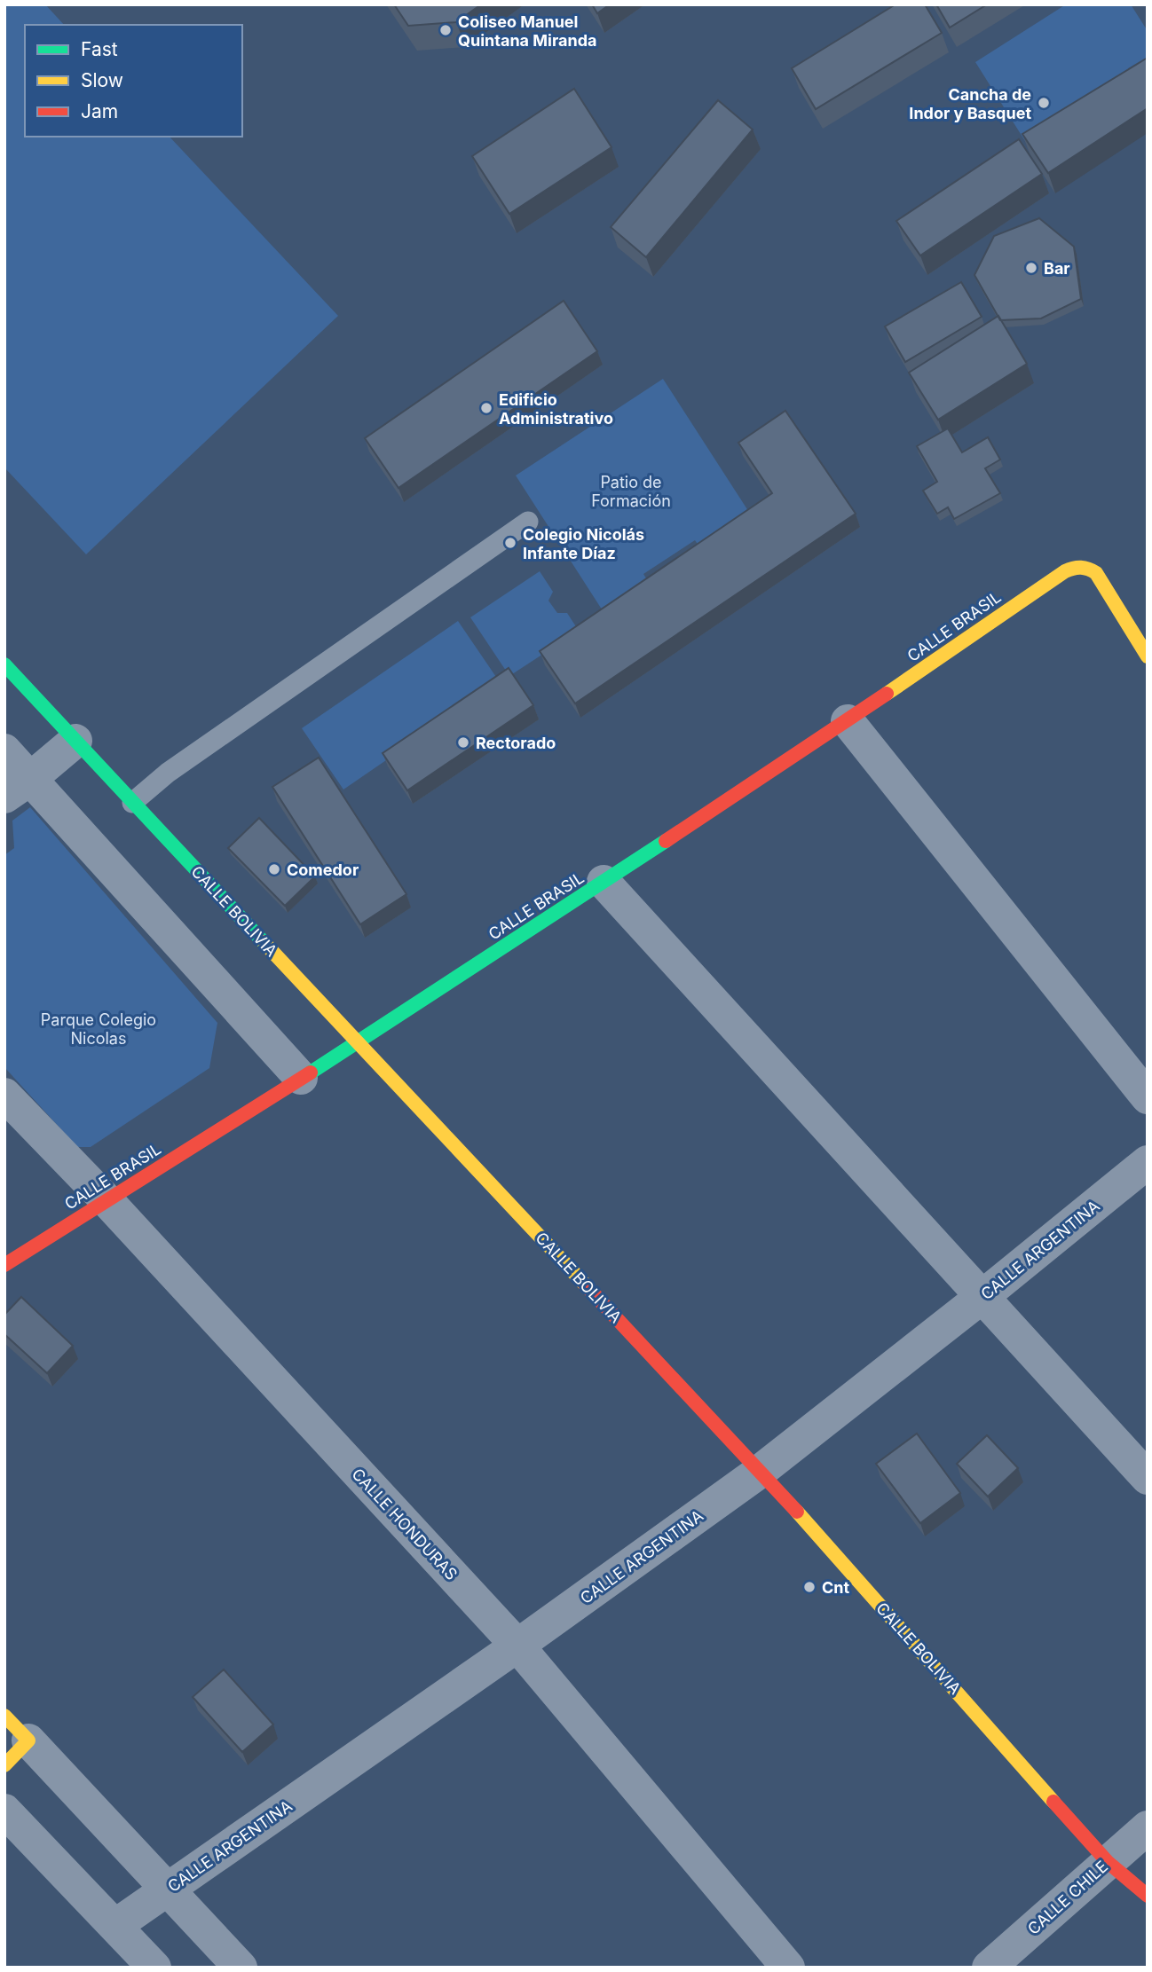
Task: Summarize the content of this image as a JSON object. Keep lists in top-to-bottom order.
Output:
{
  "streets": {
    "street": [
      "CALLE BRASIL",
      "CALLE BOLIVIA",
      "CALLE ARGENTINA",
      "CALLE HONDURAS",
      "CALLE CHILE"
    ]
  },
  "crossings": [
    ["CALLE BRASIL", "CALLE BOLIVIA"],
    ["CALLE BRASIL", "CALLE HONDURAS"],
    ["CALLE BOLIVIA", "CALLE ARGENTINA"],
    ["CALLE BOLIVIA", "CALLE CHILE"],
    ["CALLE ARGENTINA", "CALLE HONDURAS"]
  ],
  "parks": ["Patio de Formación", "Parque Colegio Nicolas"],
  "places": [
    "Coliseo Manuel Quintana Miranda",
    "Cancha de Indor y Basquet",
    "Bar",
    "Edificio Administrativo",
    "Colegio Nicolás Infante Díaz",
    "Rectorado",
    "Comedor",
    "Cnt"
  ],
  "legend": ["Fast", "Slow", "Jam"]
}
